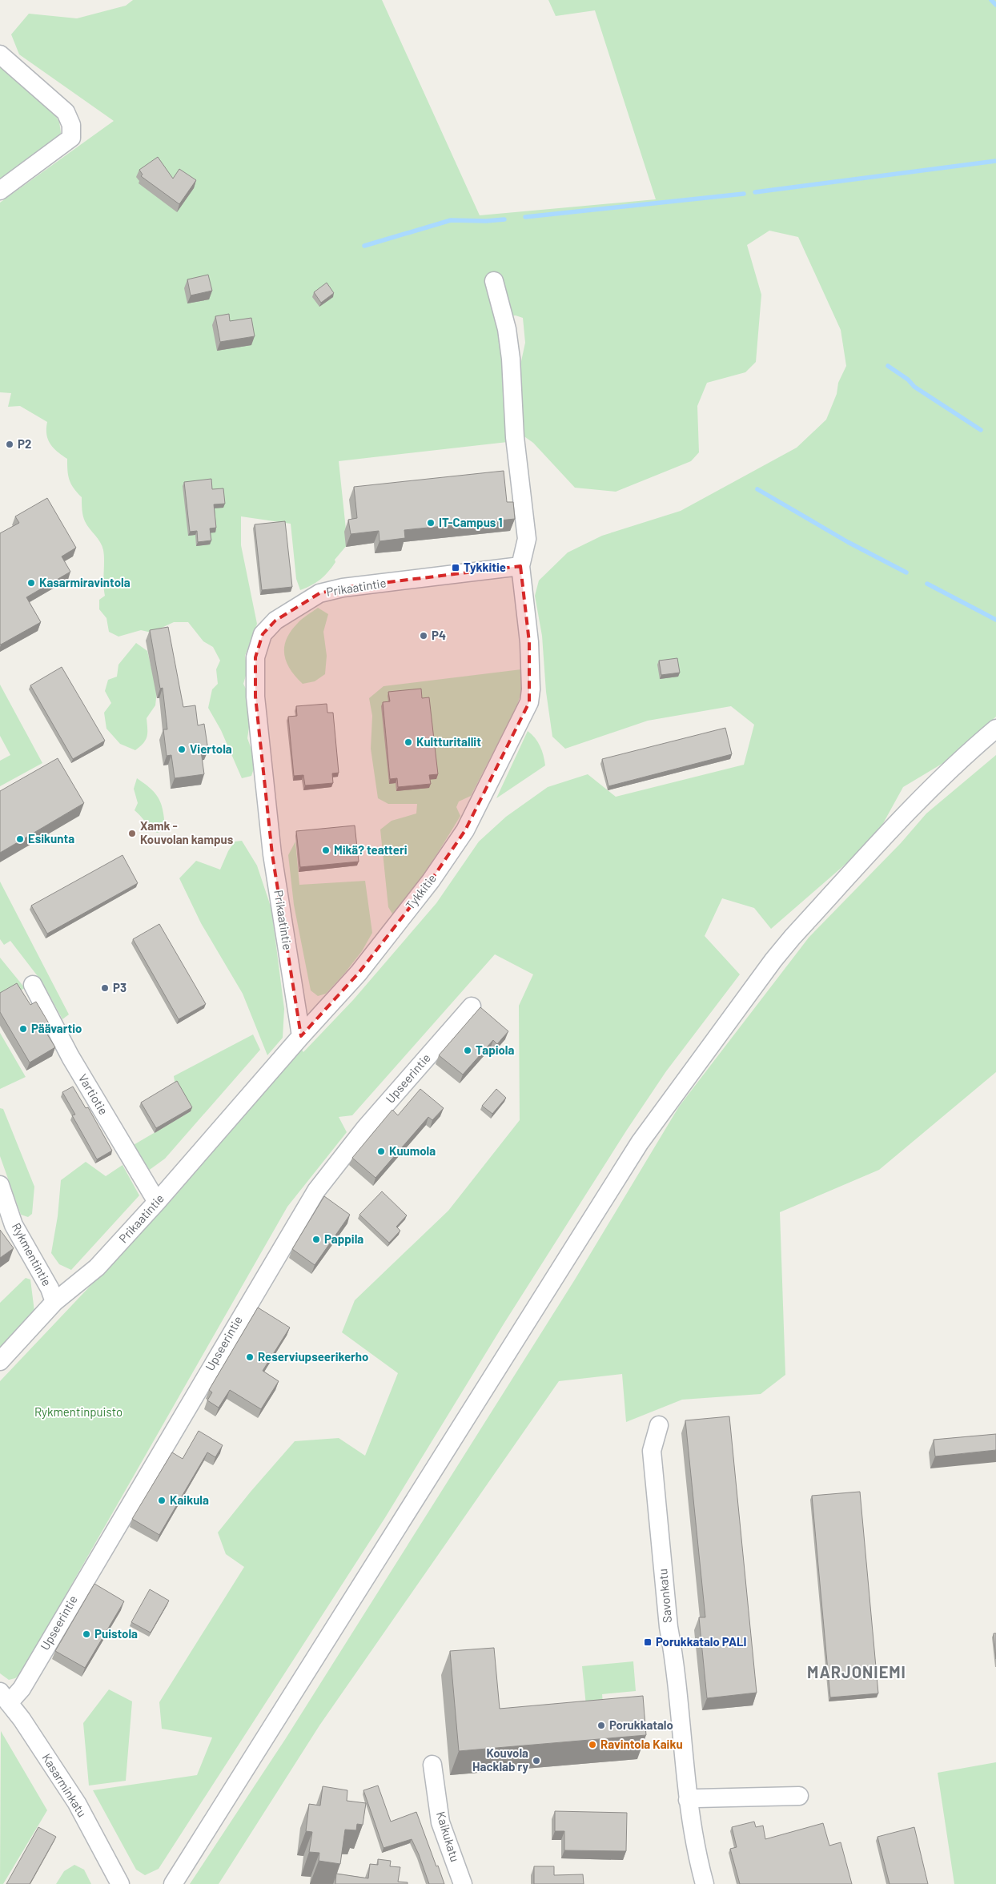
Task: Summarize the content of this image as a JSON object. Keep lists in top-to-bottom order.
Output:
{
  "streets": {
    "street": [
      "Prikaatintie",
      "Tykkitie",
      "Upseerintie",
      "Vartiotie",
      "Rykmentintie",
      "Savonkatu",
      "Kasarminkatu",
      "Kaikukatu"
    ]
  },
  "crossings": [
    ["Prikaatintie", "Tykkitie"],
    ["Prikaatintie", "Vartiotie"],
    ["Prikaatintie", "Rykmentintie"],
    ["Upseerintie", "Kasarminkatu"]
  ],
  "districts": ["MARJONIEMI"],
  "parks": ["Rykmentinpuisto"],
  "places": {
    "other": [
      "P2",
      "IT-Campus 1",
      "Kasarmiravintola",
      "P4",
      "Kultturitallit",
      "Viertola",
      "Xamk - Kouvolan kampus",
      "Esikunta",
      "Mikä? teatteri",
      "P3",
      "Päävartio",
      "Tapiola",
      "Kuumola",
      "Pappila",
      "Reserviupseerikerho",
      "Kaikula",
      "Puistola",
      "Porukkatalo",
      "Ravintola Kaiku",
      "Kouvola Hacklab ry"
    ],
    "transit": ["Tykkitie", "Porukkatalo PALI"]
  }
}
